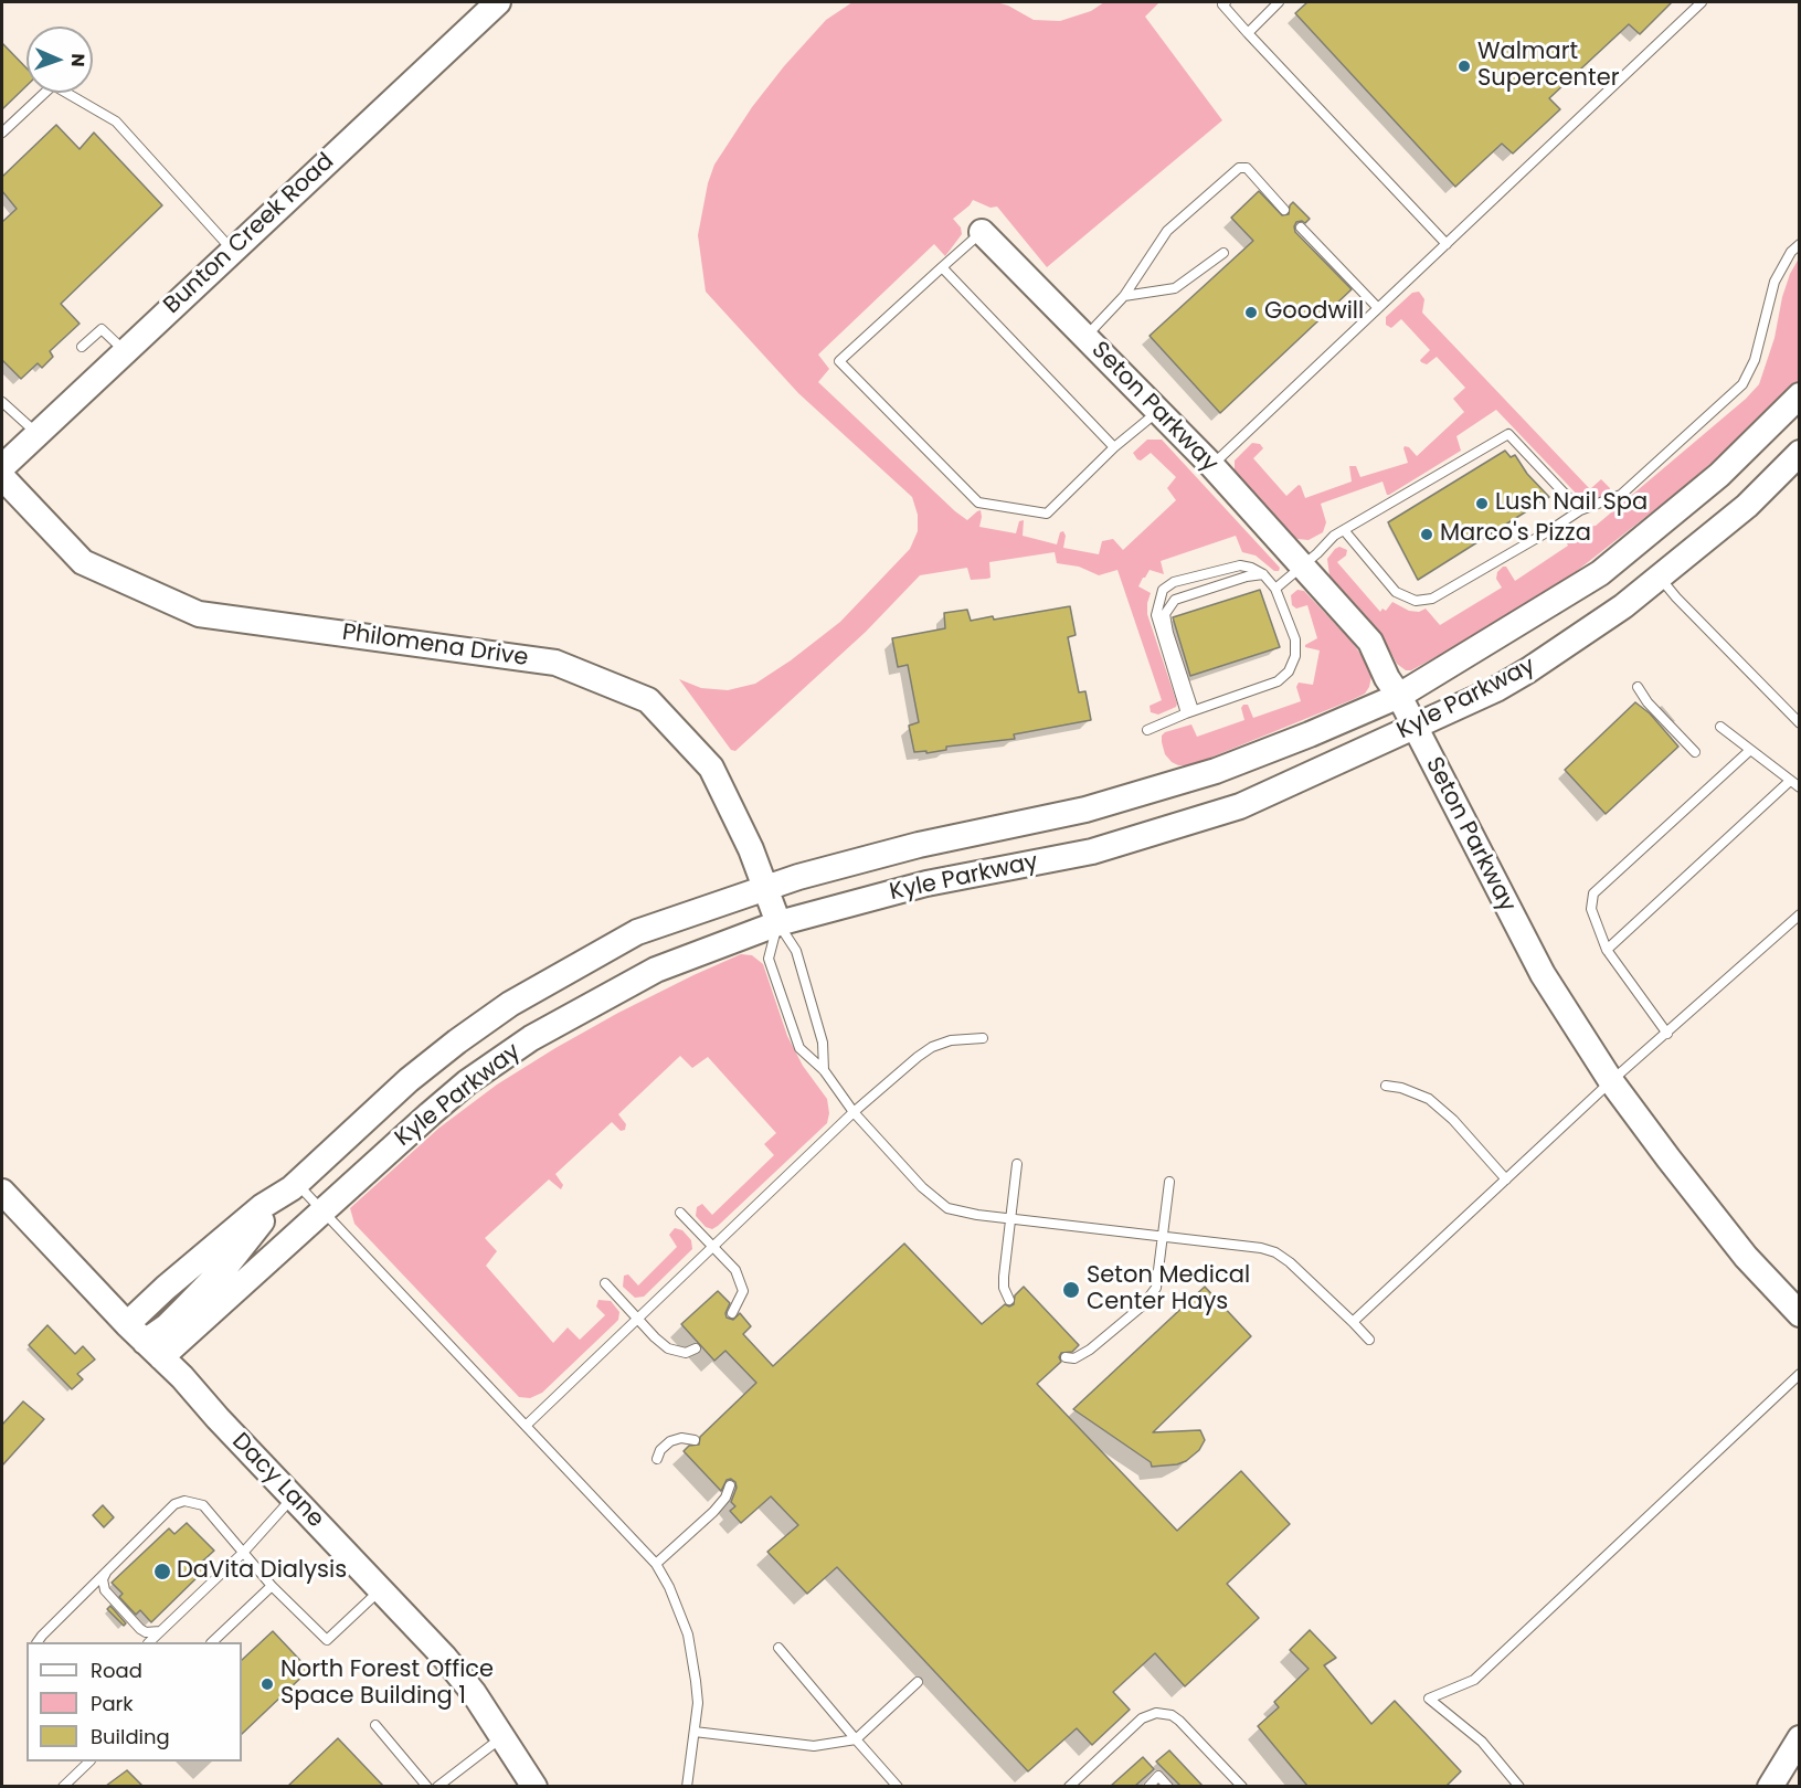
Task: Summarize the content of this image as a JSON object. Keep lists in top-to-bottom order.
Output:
{
  "streets": {
    "street": [
      "Bunton Creek Road",
      "Seton Parkway",
      "Philomena Drive",
      "Kyle Parkway",
      "Dacy Lane"
    ]
  },
  "crossings": [
    ["Seton Parkway", "Kyle Parkway"],
    ["Philomena Drive", "Kyle Parkway"],
    ["Kyle Parkway", "Dacy Lane"]
  ],
  "places": [
    "Walmart Supercenter",
    "Goodwill",
    "Lush Nail Spa",
    "Marco's Pizza",
    "Seton Medical Center Hays",
    "DaVita Dialysis",
    "North Forest Office Space Building 1"
  ],
  "legend": ["Road", "Park", "Building"],
  "north": "right"
}
